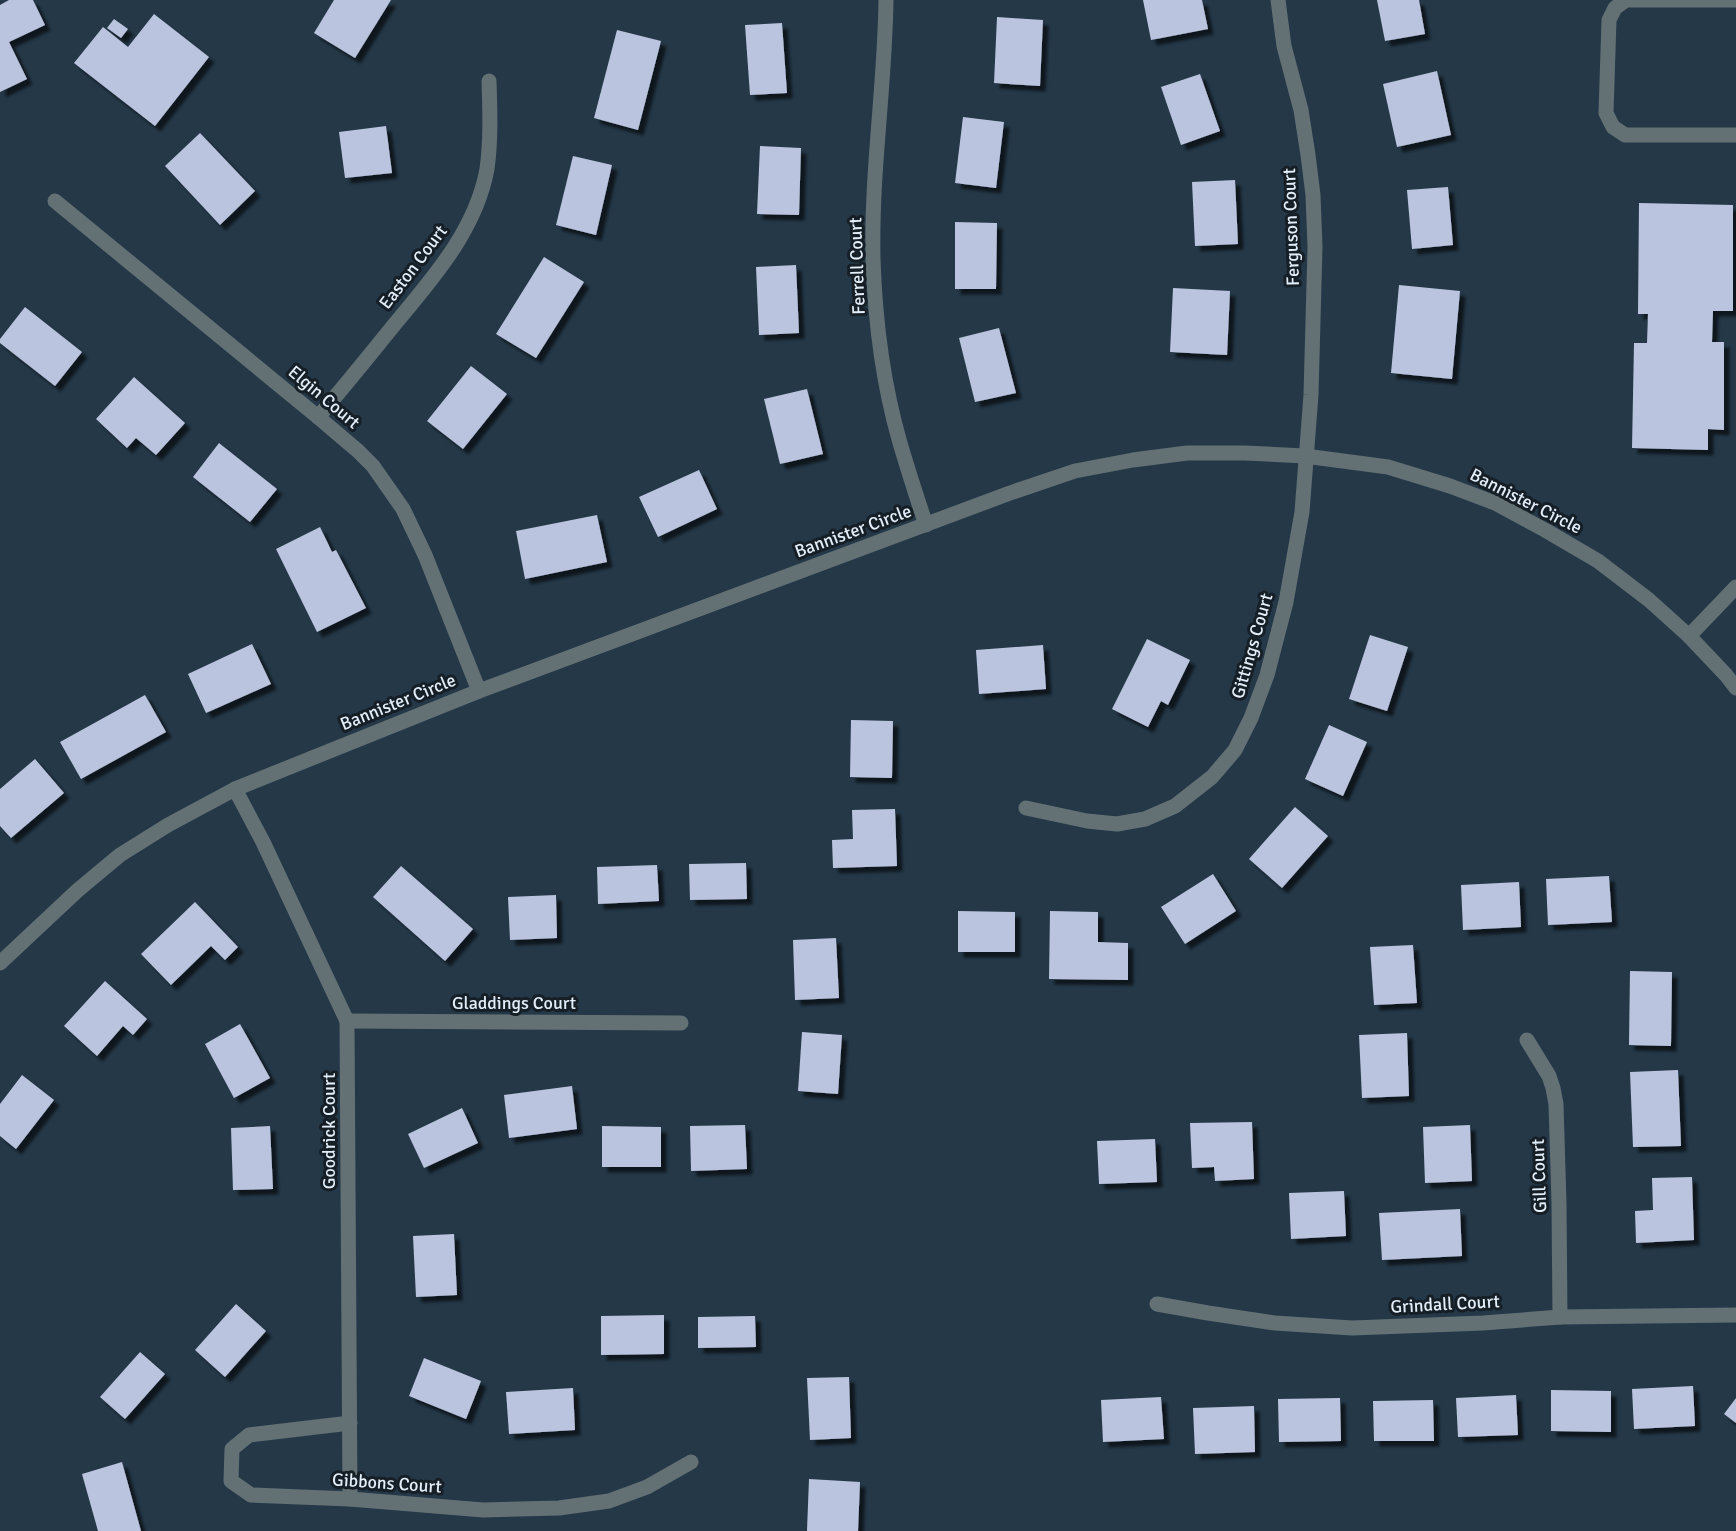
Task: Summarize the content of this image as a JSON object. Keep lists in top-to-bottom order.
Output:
{
  "streets": {
    "street": [
      "Ferguson Court",
      "Ferrell Court",
      "Easton Court",
      "Elgin Court",
      "Bannister Circle",
      "Gittings Court",
      "Gladdings Court",
      "Goodrick Court",
      "Gill Court",
      "Grindall Court",
      "Gibbons Court"
    ]
  },
  "crossings": [
    ["Ferguson Court", "Bannister Circle"],
    ["Ferguson Court", "Gittings Court"],
    ["Ferrell Court", "Bannister Circle"],
    ["Easton Court", "Elgin Court"],
    ["Elgin Court", "Bannister Circle"],
    ["Bannister Circle", "Gittings Court"],
    ["Bannister Circle", "Goodrick Court"],
    ["Gladdings Court", "Goodrick Court"],
    ["Goodrick Court", "Gibbons Court"],
    ["Gill Court", "Grindall Court"]
  ]
}
